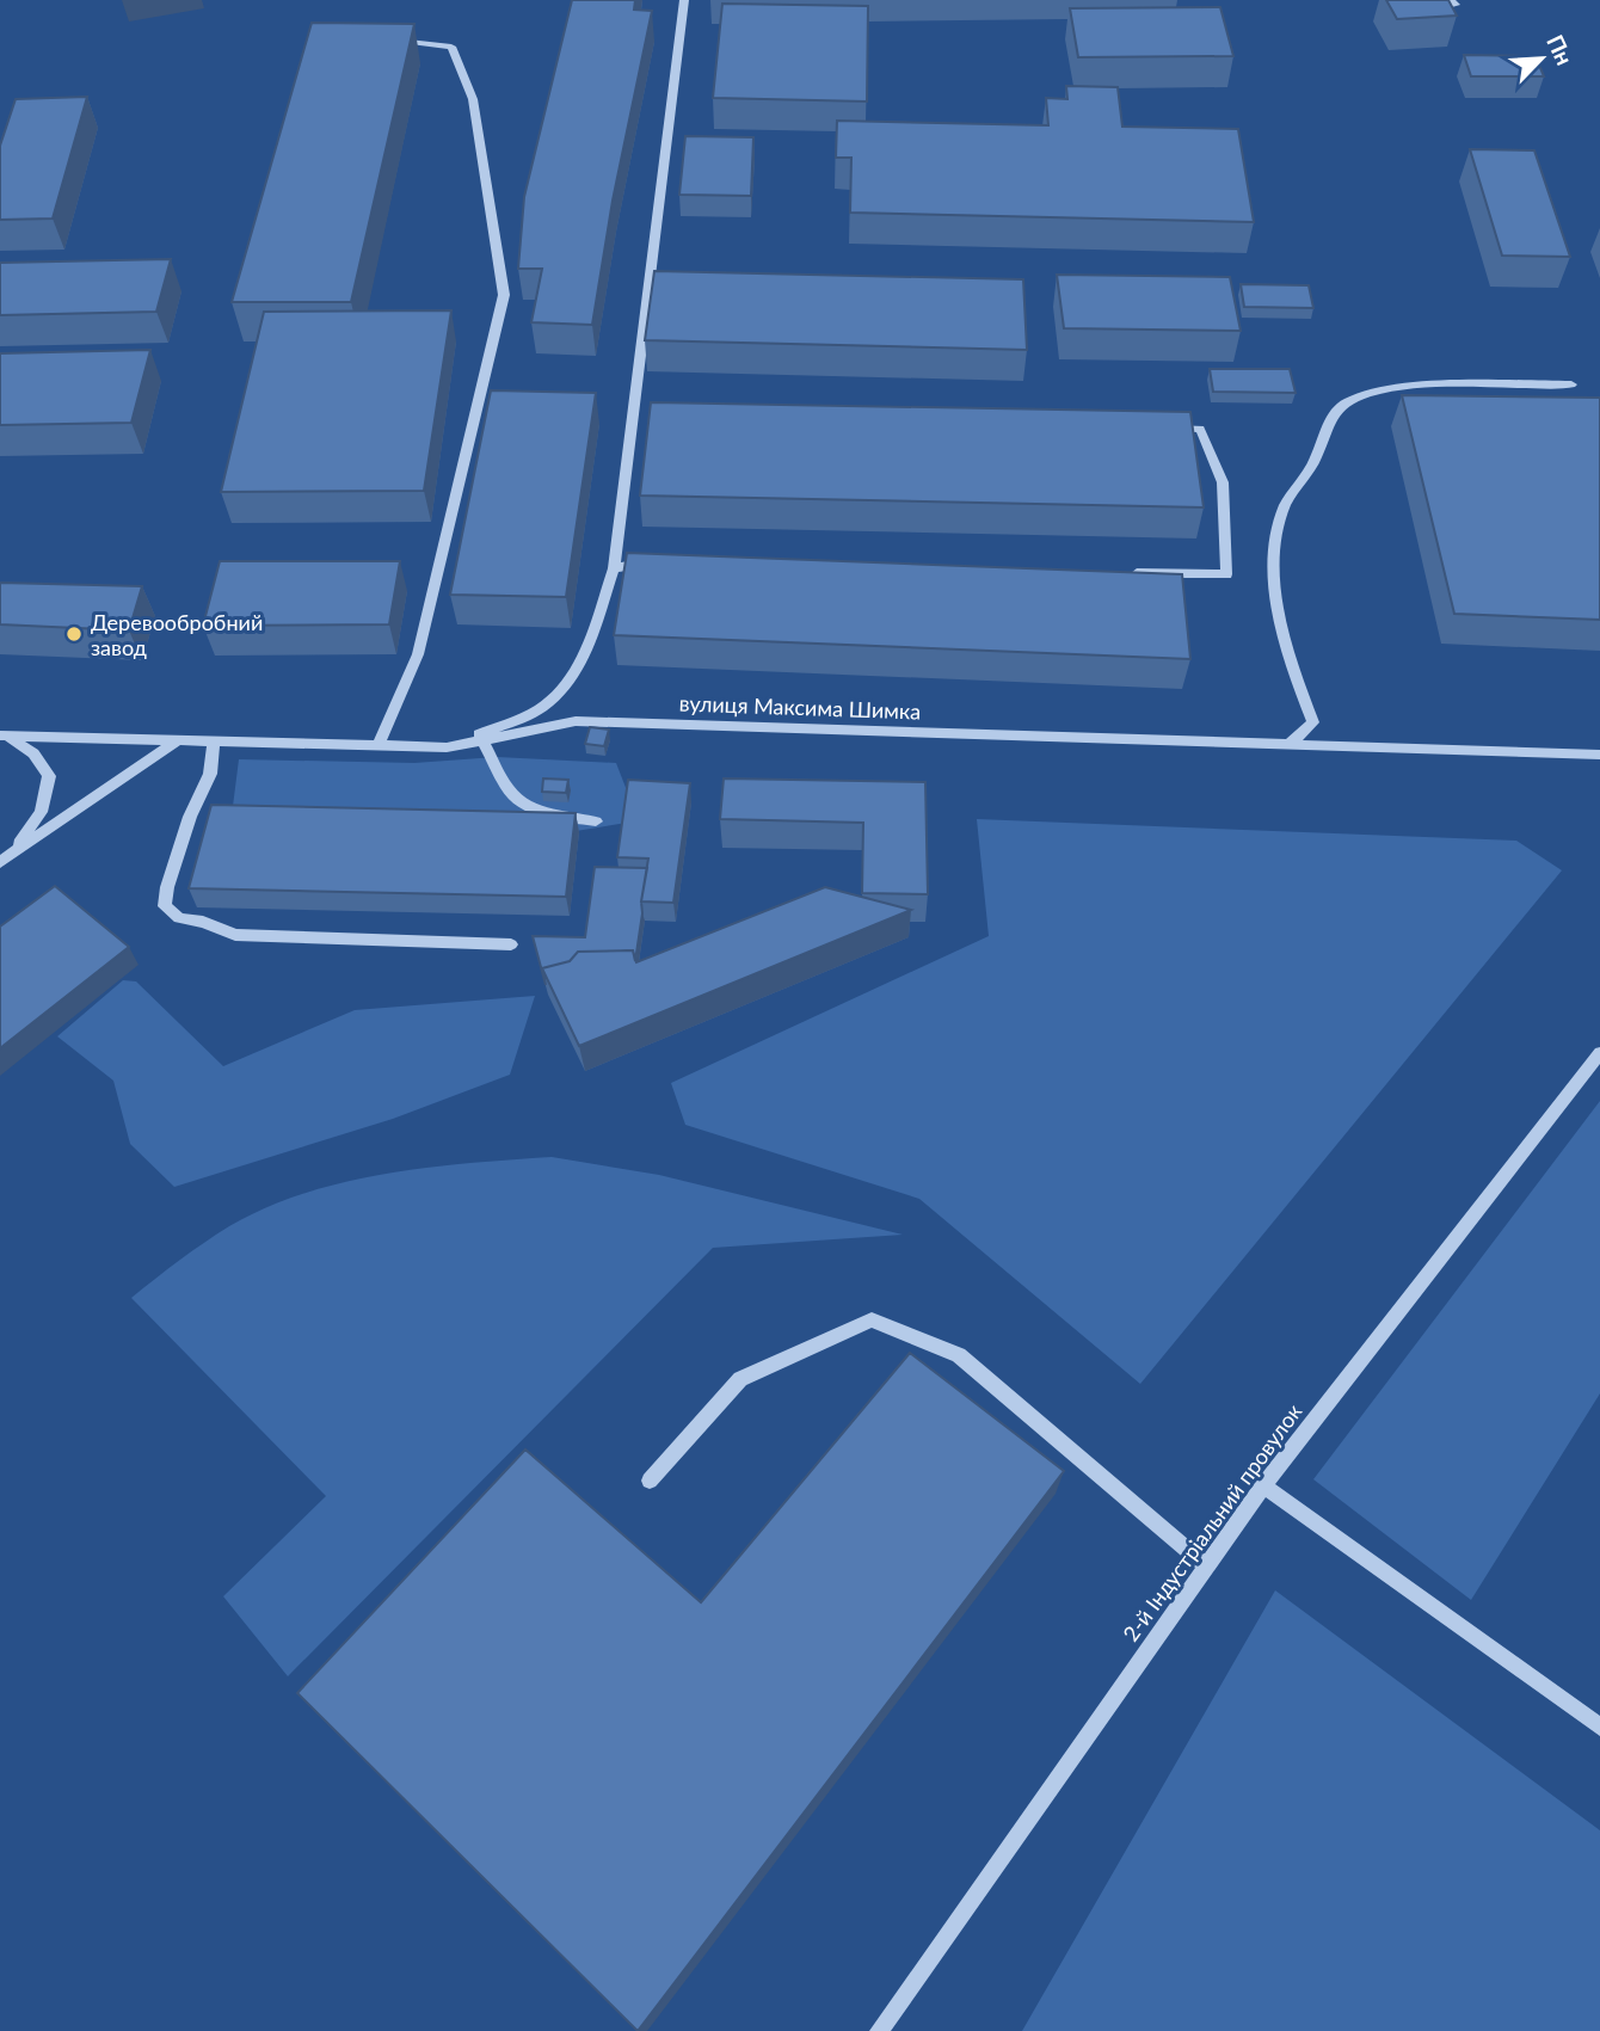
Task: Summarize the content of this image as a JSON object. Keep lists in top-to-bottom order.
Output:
{
  "streets": {
    "street": ["вулиця Максима Шимка", "2-й Індустріальний провулок"]
  },
  "places": ["Деревообробний завод"],
  "north": "top right"
}
